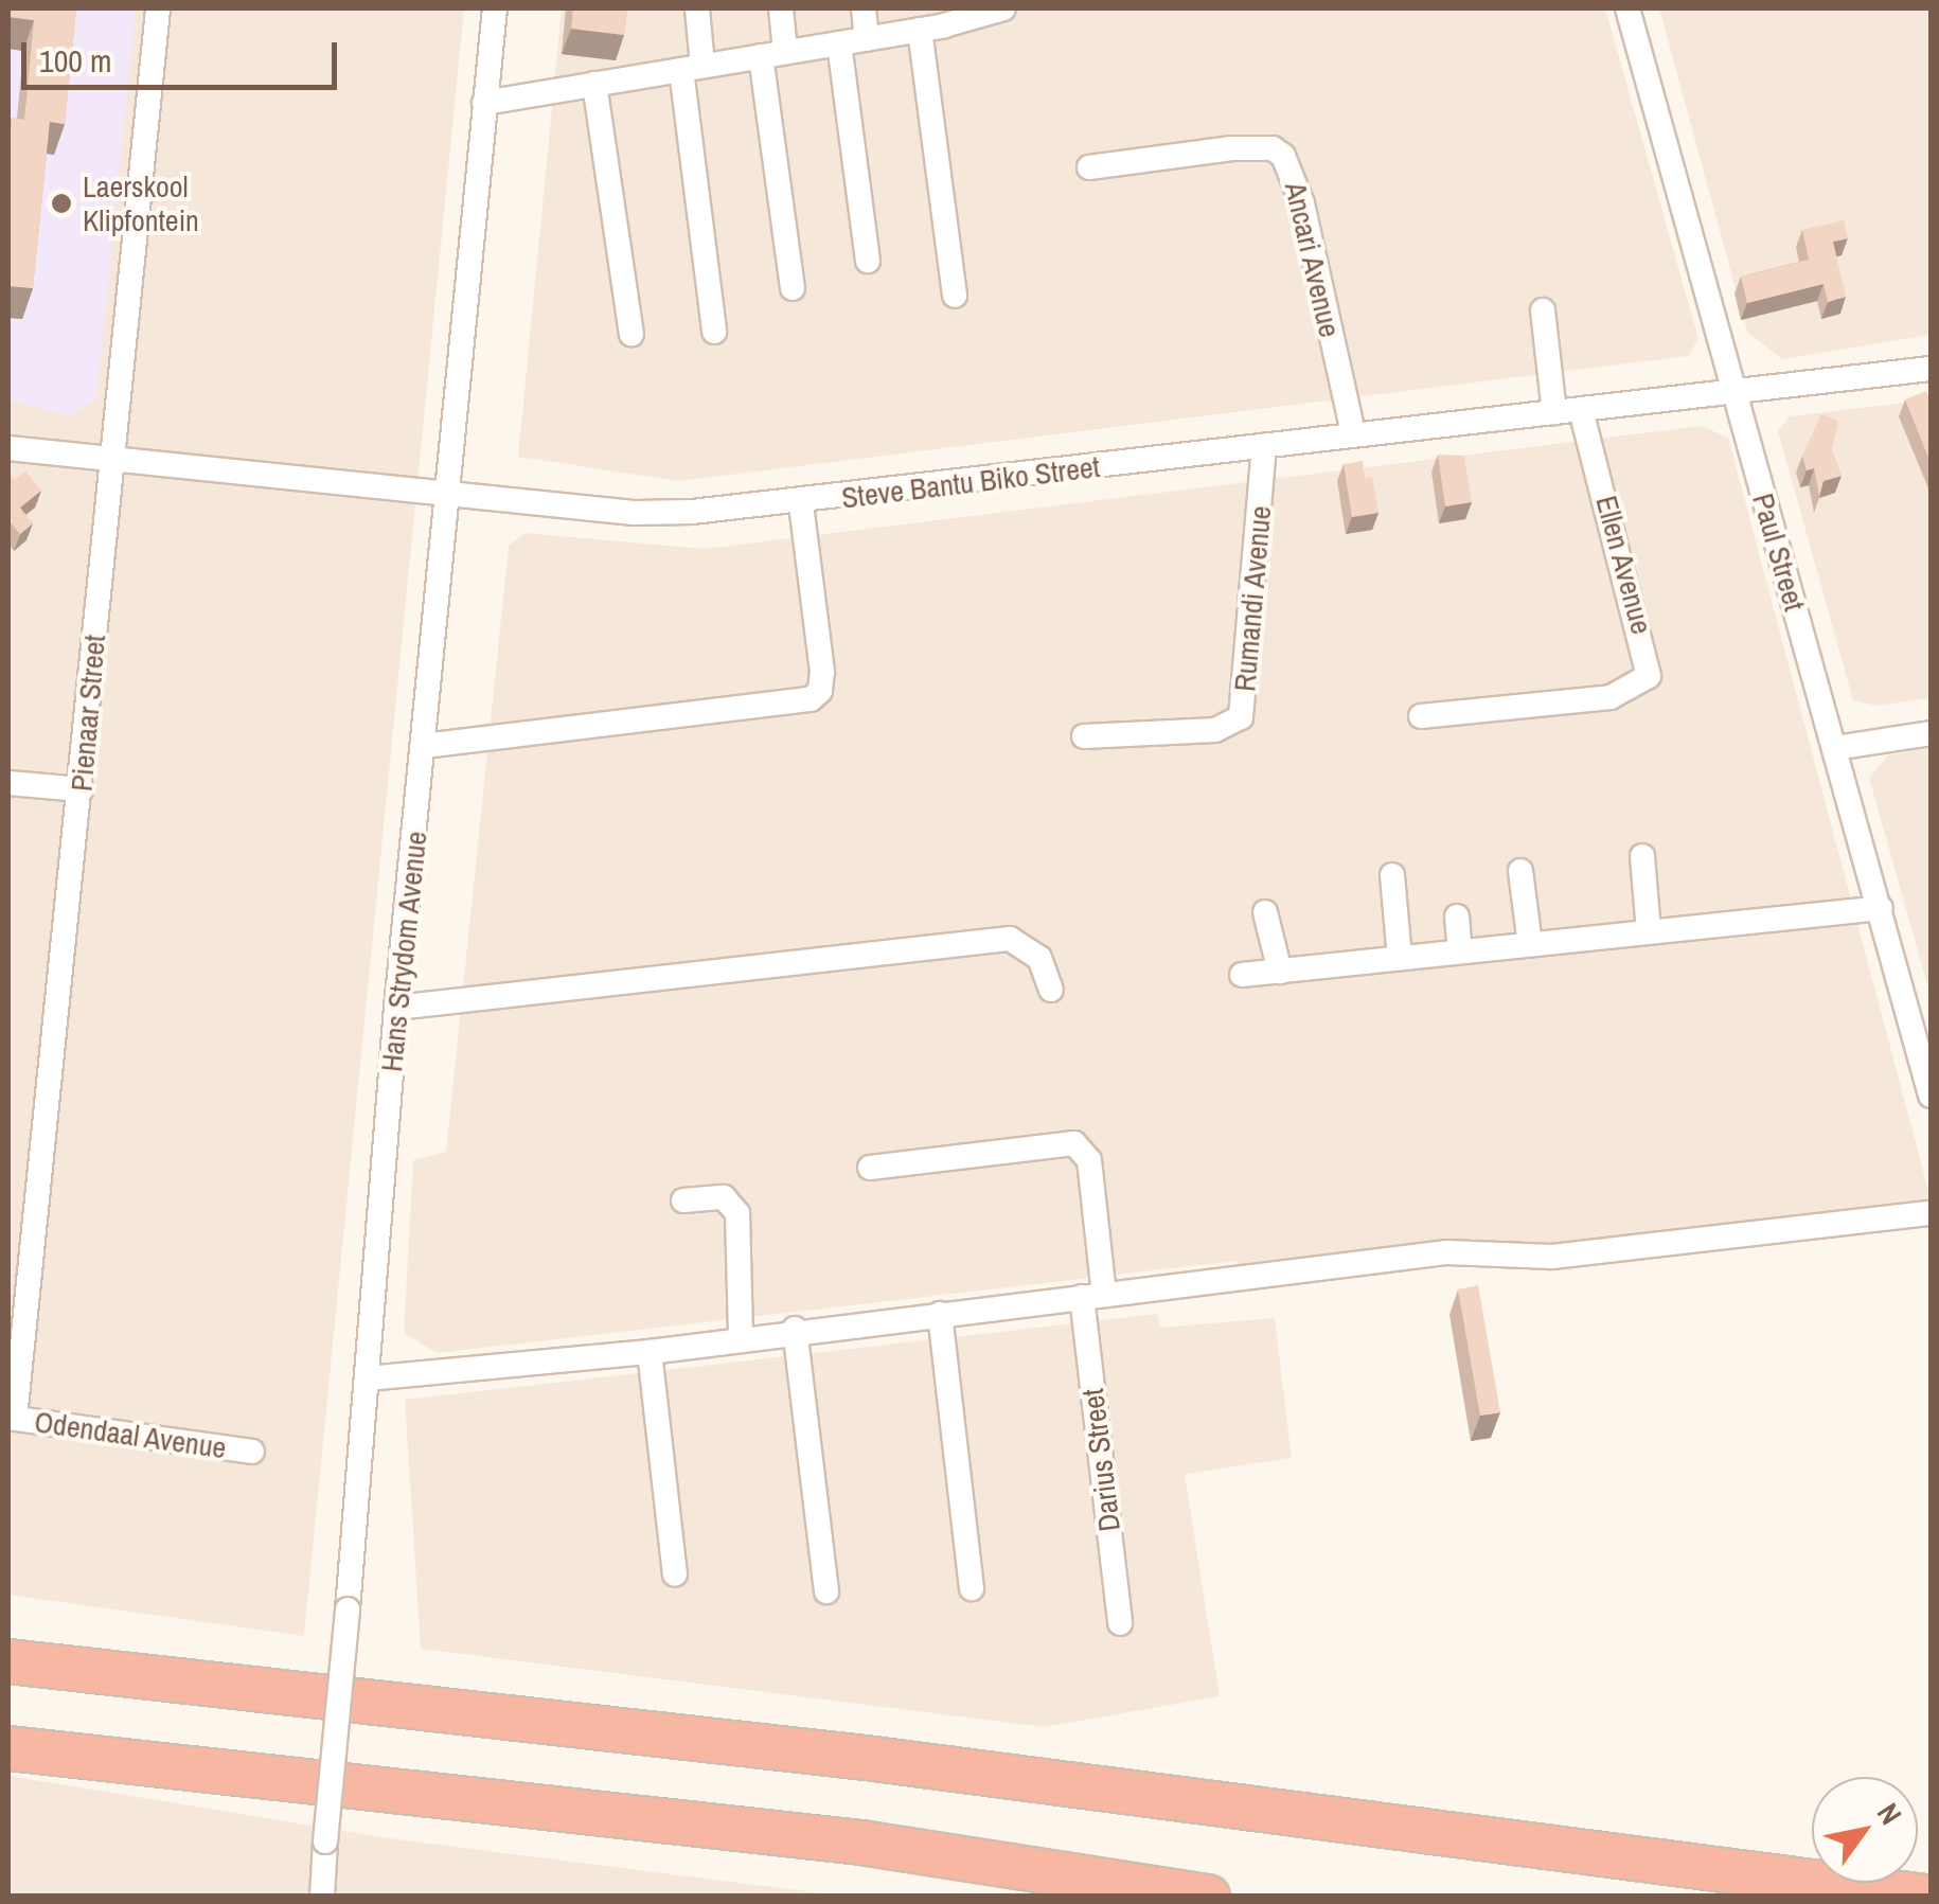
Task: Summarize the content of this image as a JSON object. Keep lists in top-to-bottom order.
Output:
{
  "streets": {
    "street": [
      "Ancari Avenue",
      "Steve Bantu Biko Street",
      "Paul Street",
      "Ellen Avenue",
      "Rumandi Avenue",
      "Pienaar Street",
      "Hans Strydom Avenue",
      "Odendaal Avenue",
      "Darius Street"
    ]
  },
  "crossings": [
    ["Ancari Avenue", "Steve Bantu Biko Street"],
    ["Steve Bantu Biko Street", "Paul Street"],
    ["Steve Bantu Biko Street", "Ellen Avenue"],
    ["Steve Bantu Biko Street", "Rumandi Avenue"],
    ["Steve Bantu Biko Street", "Pienaar Street"],
    ["Steve Bantu Biko Street", "Hans Strydom Avenue"],
    ["Pienaar Street", "Odendaal Avenue"]
  ],
  "places": ["Laerskool Klipfontein"],
  "scale_bar": "100 m",
  "north": "top right"
}
